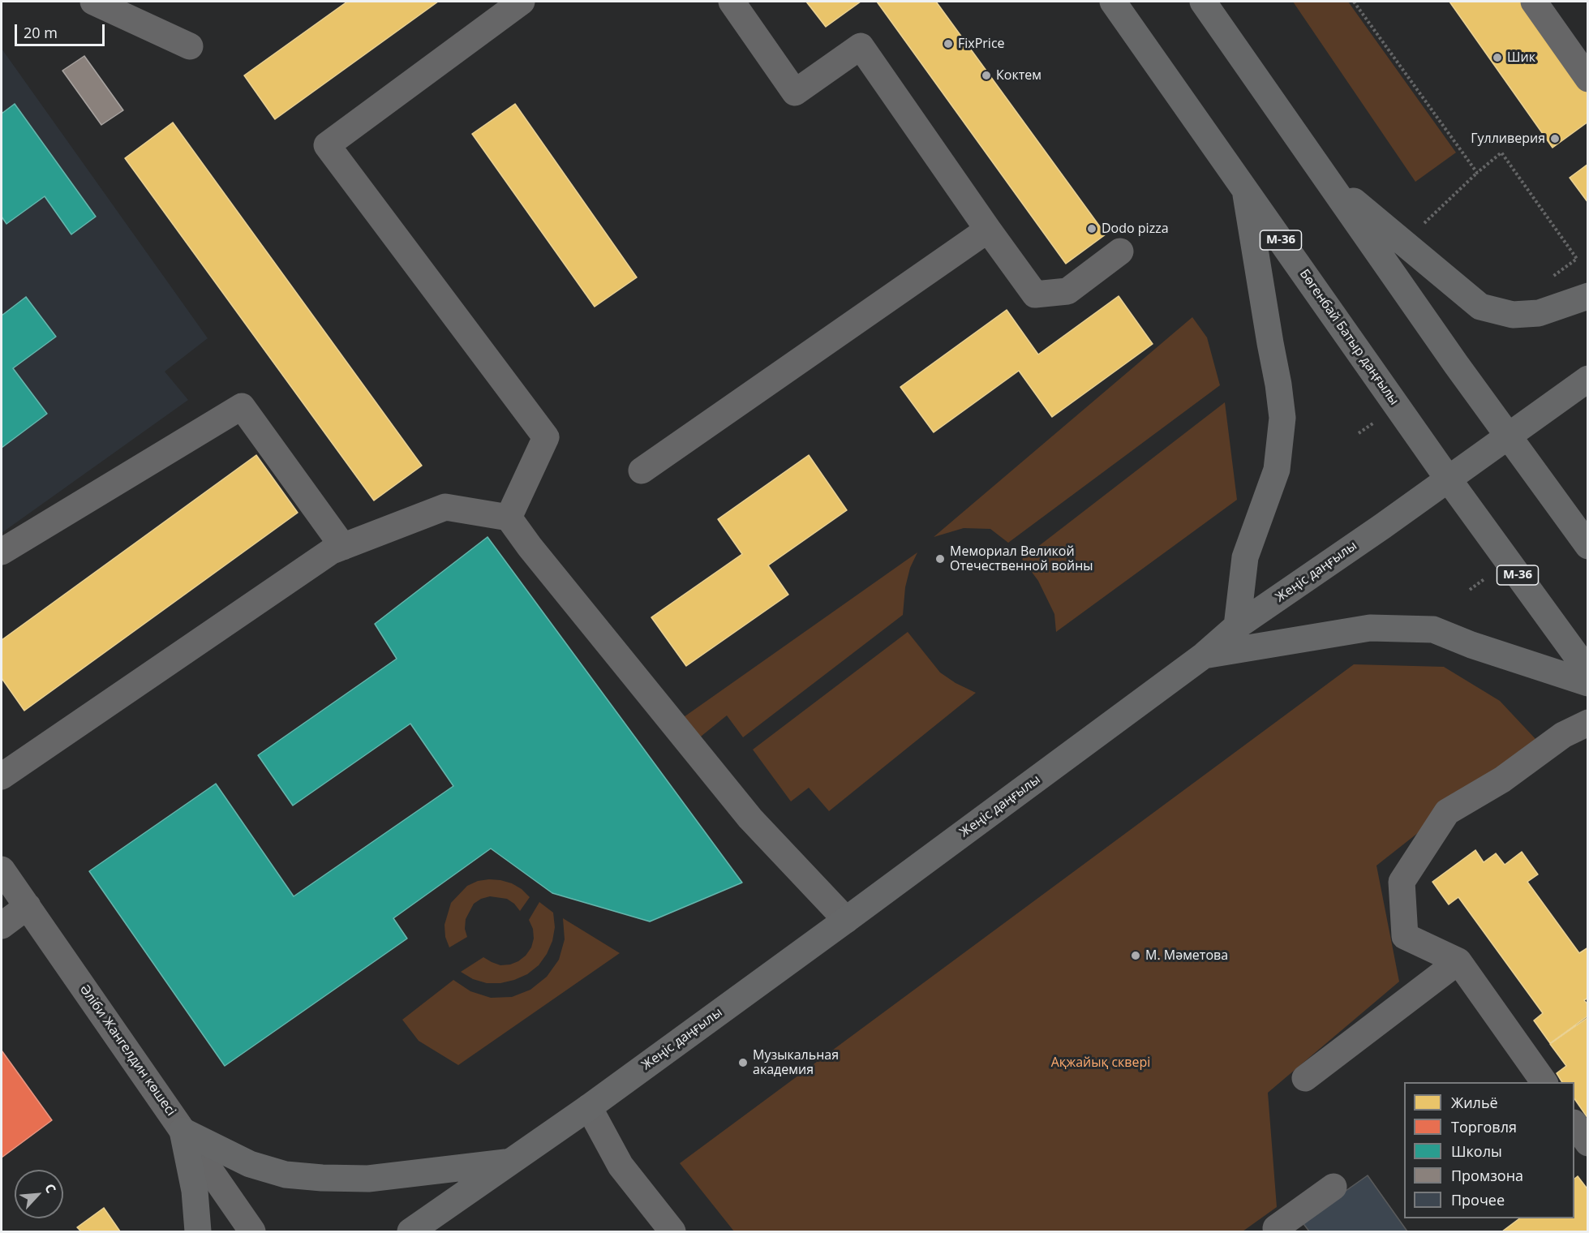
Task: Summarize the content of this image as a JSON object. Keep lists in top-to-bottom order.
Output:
{
  "streets": {
    "main road": ["M-36", "Бөгенбай Батыр даңғылы", "Жеңіс даңғылы"],
    "street": ["Әліби Жангелдин көшесі"]
  },
  "crossings": [
    ["Бөгенбай Батыр даңғылы", "Жеңіс даңғылы"]
  ],
  "parks": ["Ақжайық сквері"],
  "places": [
    "FixPrice",
    "Шик",
    "Коктем",
    "Гулливерия",
    "Dodo pizza",
    "Мемориал Великой Отечественной войны",
    "М. Мәметова",
    "Музыкальная академия"
  ],
  "legend": [
    "Жильё",
    "Торговля",
    "Школы",
    "Промзона",
    "Прочее"
  ],
  "scale_bar": "20 m",
  "north": "top right"
}
